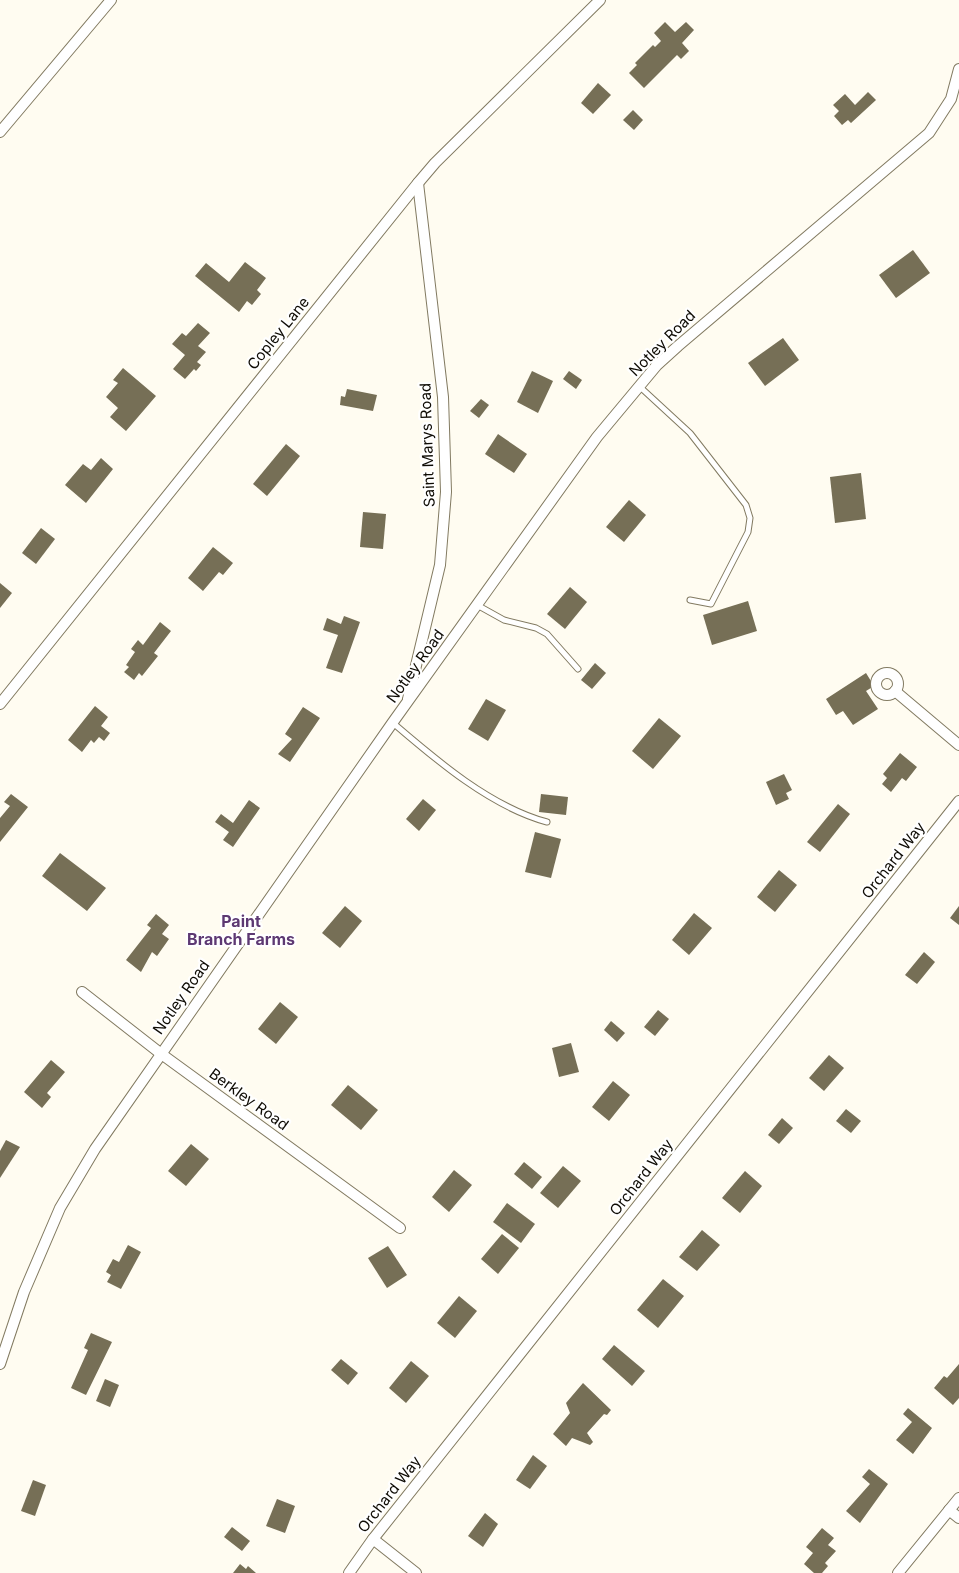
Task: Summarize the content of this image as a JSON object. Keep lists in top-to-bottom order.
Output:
{
  "streets": {
    "street": [
      "Copley Lane",
      "Notley Road",
      "Saint Marys Road",
      "Orchard Way",
      "Berkley Road"
    ]
  },
  "crossings": [
    ["Copley Lane", "Saint Marys Road"],
    ["Notley Road", "Saint Marys Road"],
    ["Notley Road", "Berkley Road"]
  ],
  "districts": ["Paint Branch Farms"]
}
